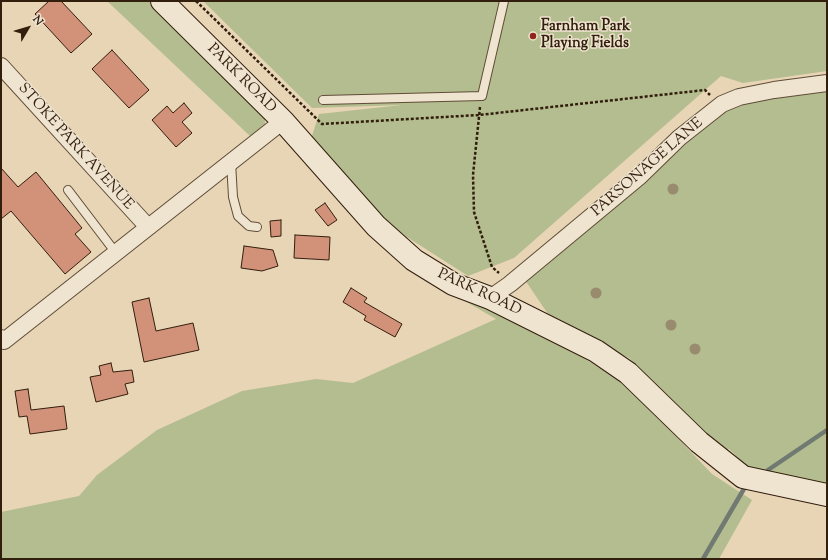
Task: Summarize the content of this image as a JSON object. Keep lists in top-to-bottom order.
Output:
{
  "streets": {
    "main road": ["PARK ROAD"],
    "street": ["STOKE PARK AVENUE", "PARSONAGE LANE"]
  },
  "crossings": [
    ["PARK ROAD", "PARSONAGE LANE"]
  ],
  "places": ["Farnham Park Playing Fields"],
  "north": "top right"
}
